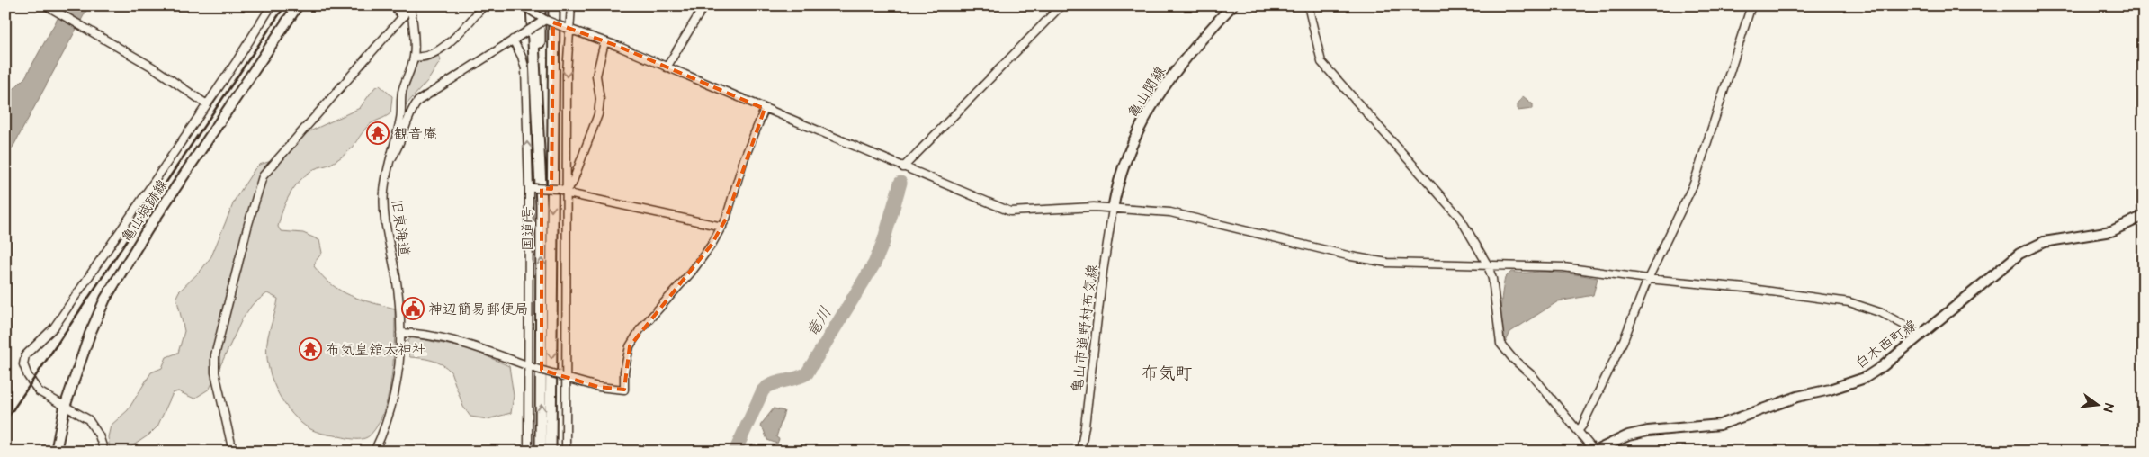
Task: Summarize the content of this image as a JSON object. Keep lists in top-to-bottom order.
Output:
{
  "streets": {
    "highway": ["国道1号"],
    "main road": ["亀山関線", "亀山城跡線", "白木西町線"],
    "street": ["旧東海道", "亀山市道野村布気線"]
  },
  "crossings": [
    ["亀山関線", "亀山市道野村布気線"]
  ],
  "districts": ["布気町"],
  "water": ["竜川"],
  "places": {
    "temple": ["観音庵", "布気皇舘太神社"],
    "public building": ["神辺簡易郵便局"]
  },
  "north": "right"
}
